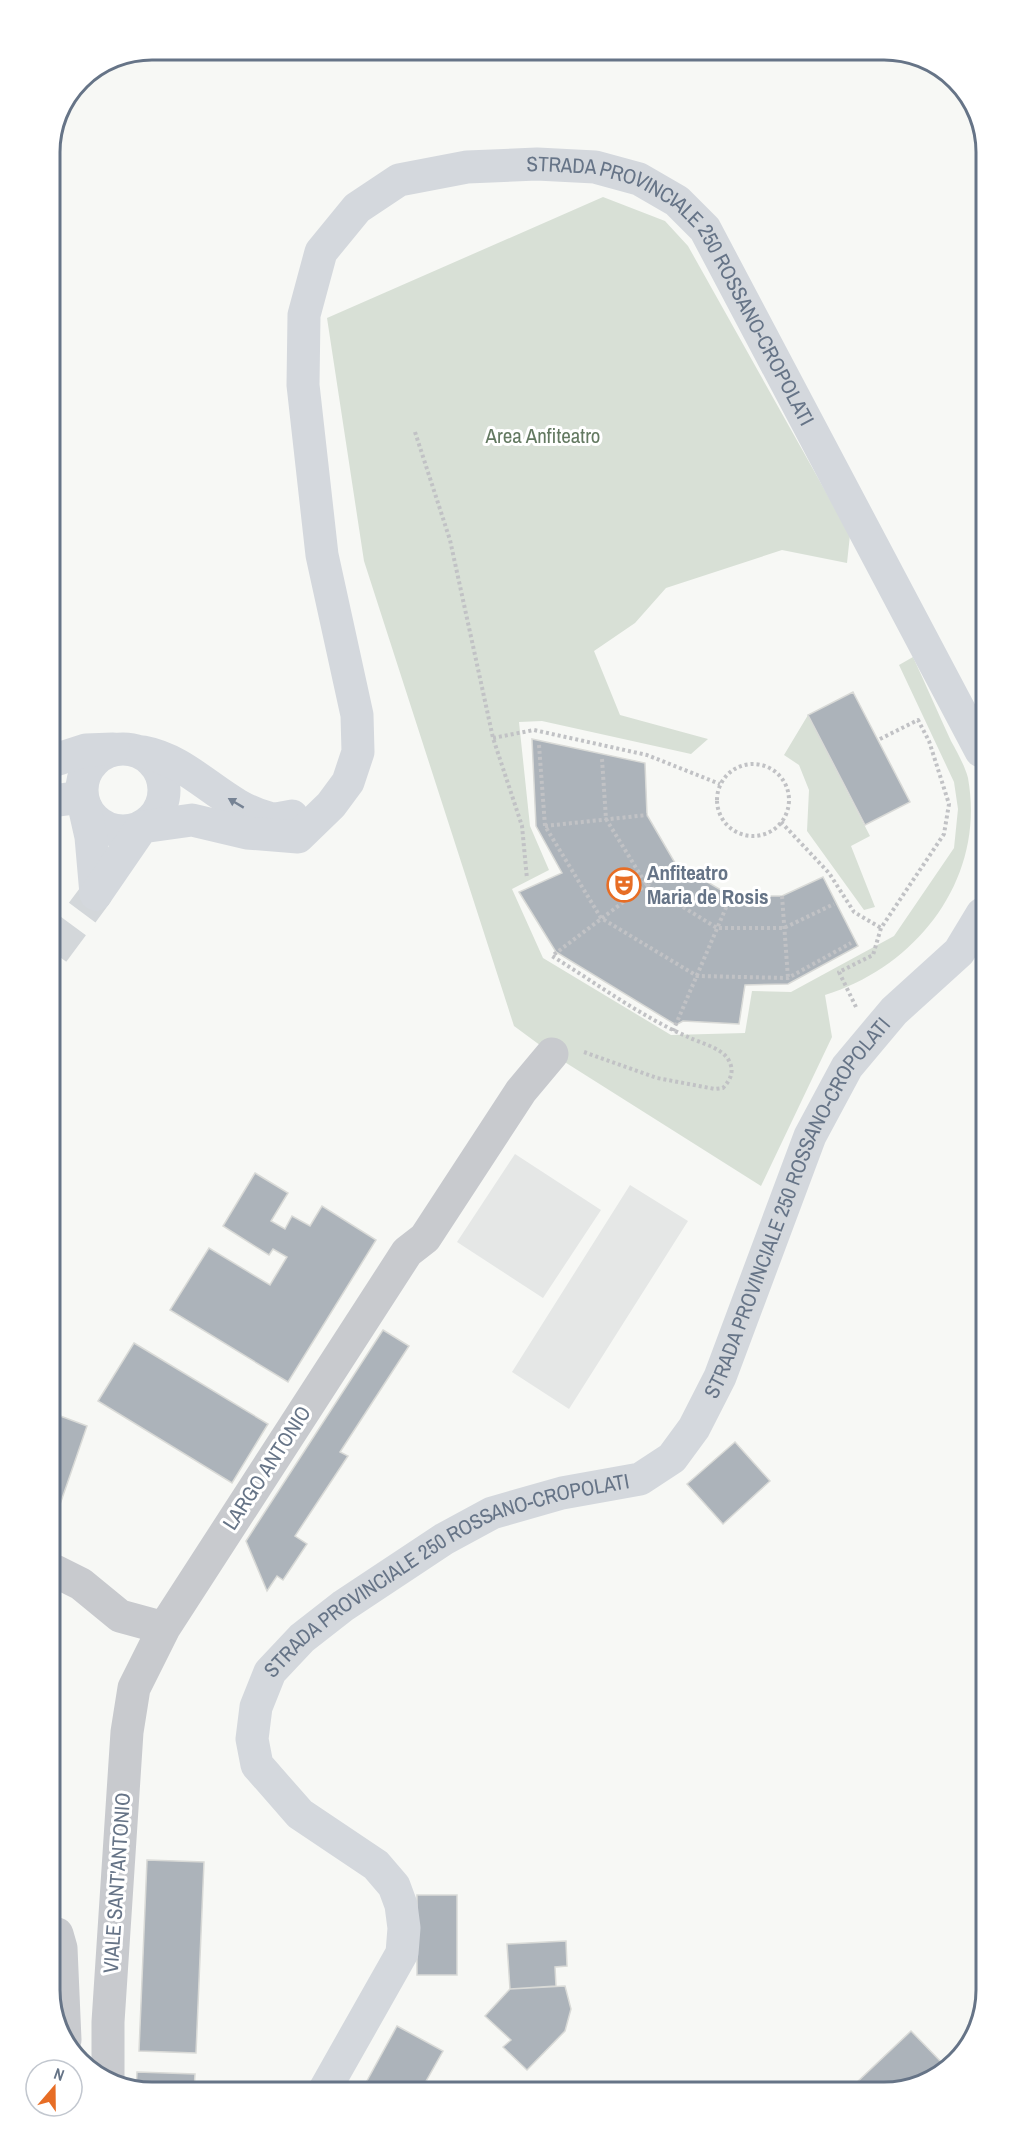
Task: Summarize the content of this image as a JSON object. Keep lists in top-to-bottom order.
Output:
{
  "streets": {
    "main road": ["STRADA PROVINCIALE 250 ROSSANO-CROPOLATI"],
    "street": ["LARGO ANTONIO", "VIALE SANT'ANTONIO"]
  },
  "crossings": [
    ["LARGO ANTONIO", "VIALE SANT'ANTONIO"]
  ],
  "parks": ["Area Anfiteatro"],
  "places": {
    "theatre": ["Anfiteatro Maria de Rosis"]
  },
  "north": "top"
}
